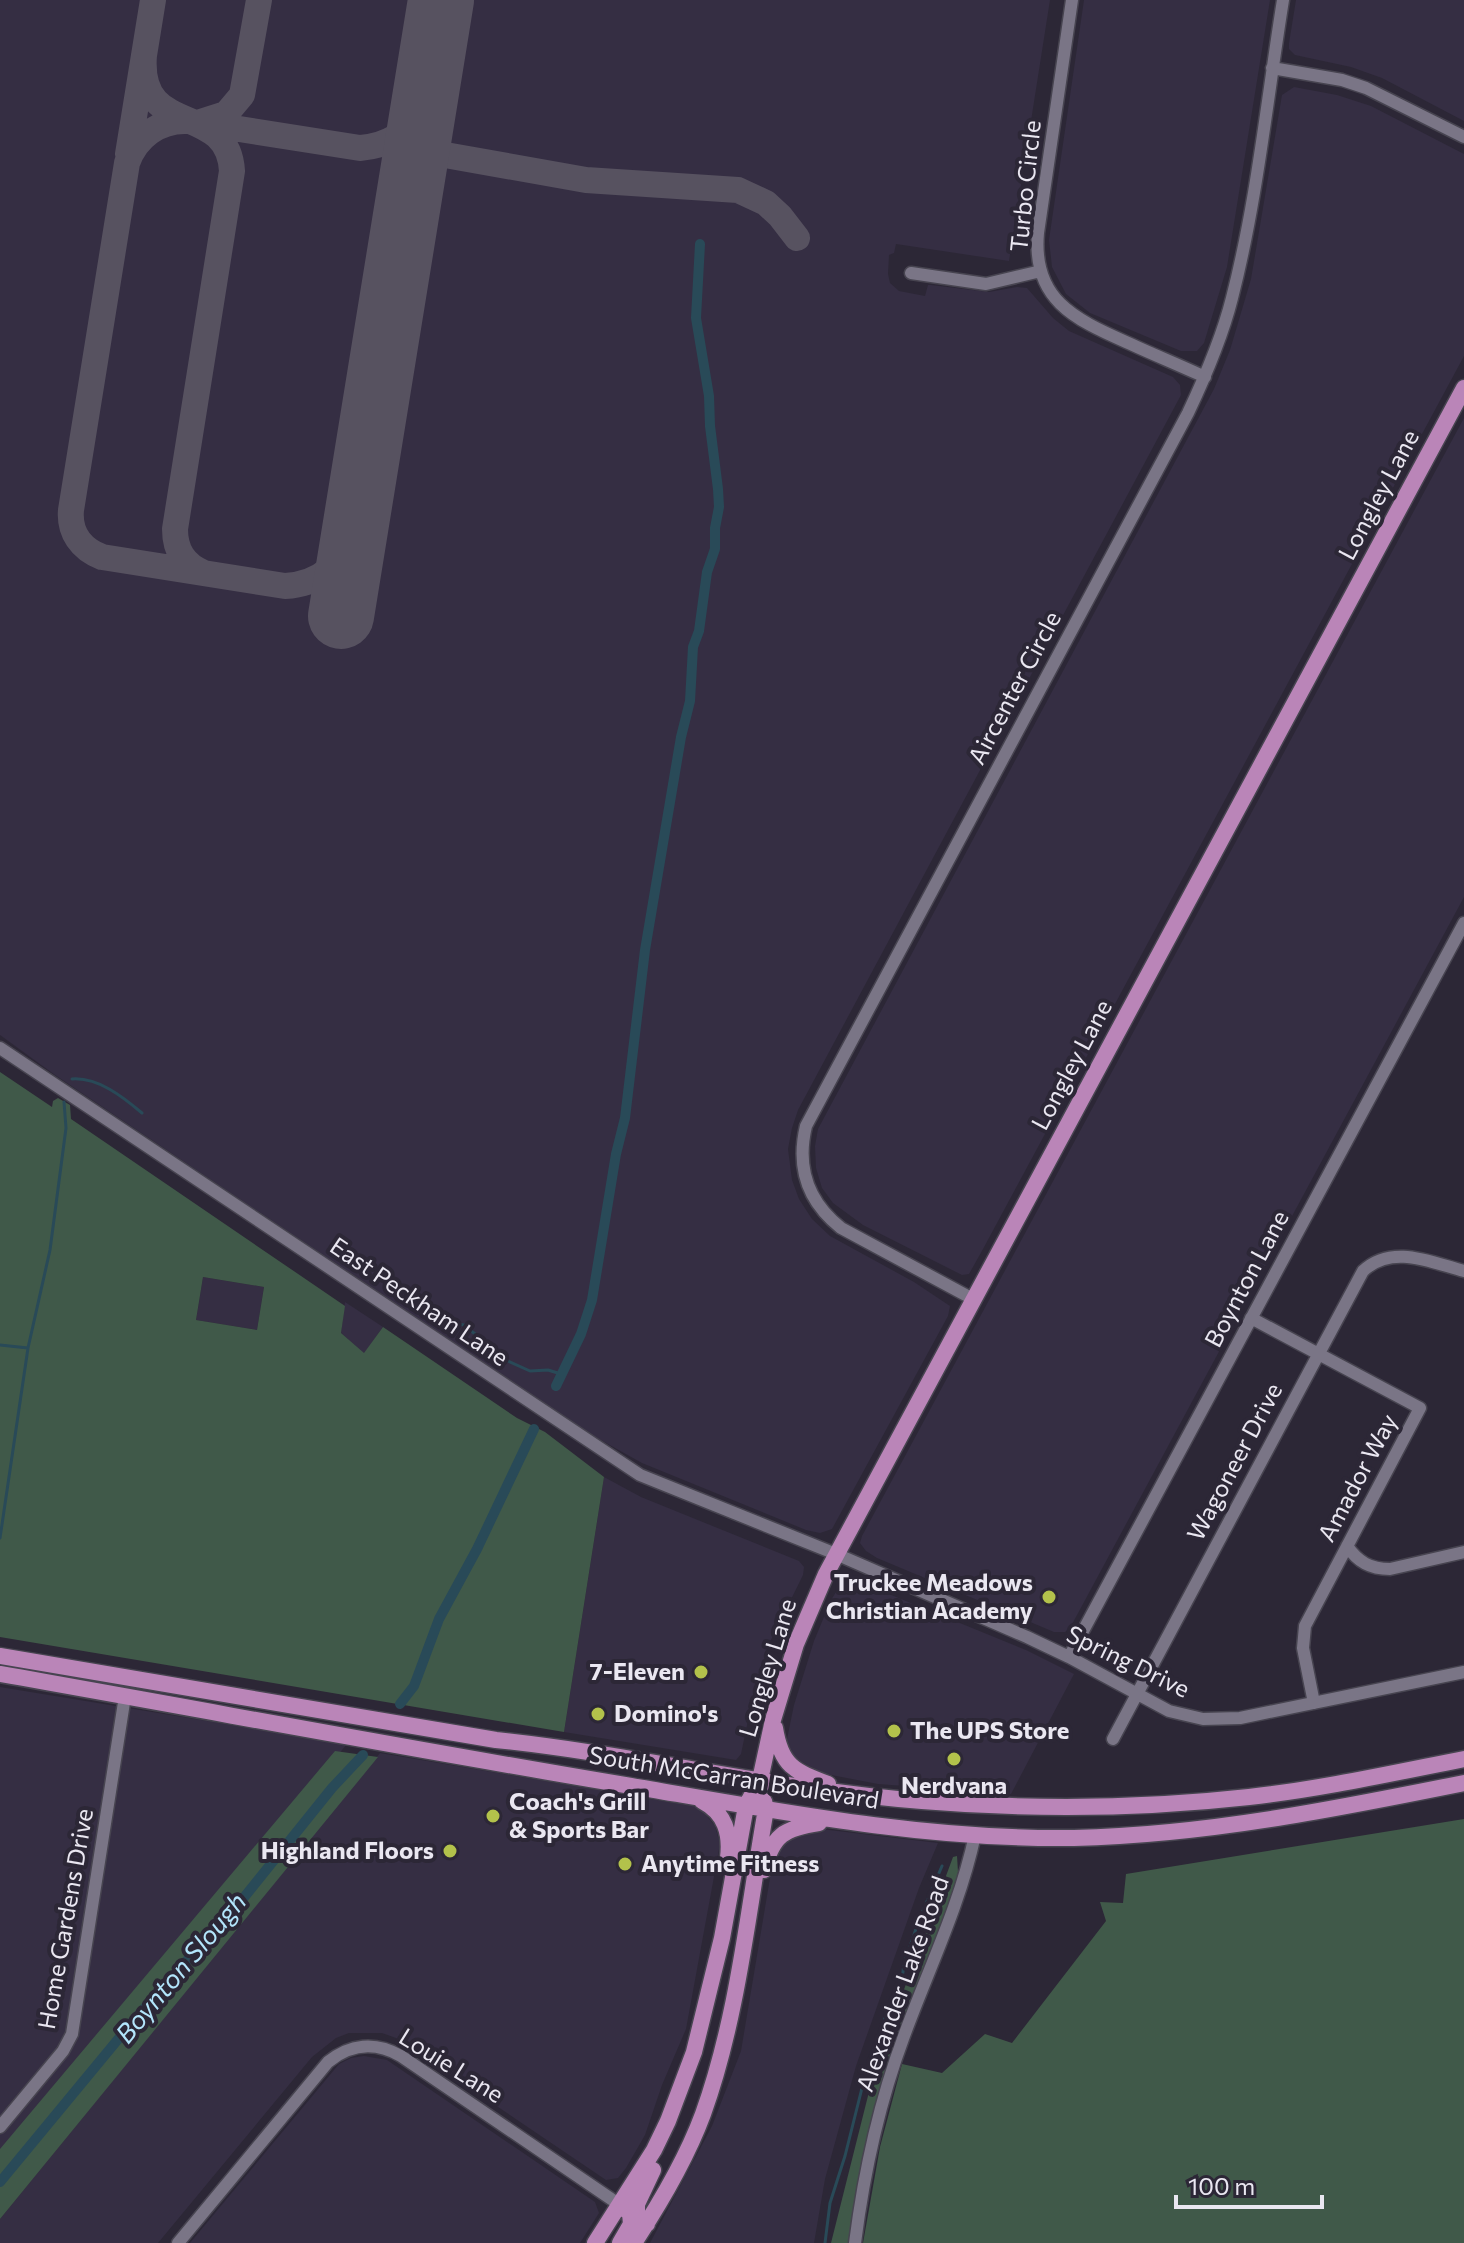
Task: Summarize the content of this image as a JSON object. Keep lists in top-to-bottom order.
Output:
{
  "streets": {
    "main road": ["Longley Lane", "South McCarran Boulevard"],
    "street": [
      "Turbo Circle",
      "Aircenter Circle",
      "Boynton Lane",
      "East Peckham Lane",
      "Wagoneer Drive",
      "Amador Way",
      "Spring Drive",
      "Home Gardens Drive",
      "Alexander Lake Road",
      "Louie Lane"
    ]
  },
  "crossings": [
    ["Turbo Circle", "Aircenter Circle"],
    ["Longley Lane", "Aircenter Circle"],
    ["Longley Lane", "East Peckham Lane"],
    ["Longley Lane", "Spring Drive"],
    ["Longley Lane", "South McCarran Boulevard"],
    ["Longley Lane", "Louie Lane"],
    ["Boynton Lane", "Amador Way"],
    ["Boynton Lane", "Spring Drive"],
    ["East Peckham Lane", "Spring Drive"],
    ["Wagoneer Drive", "Amador Way"],
    ["Wagoneer Drive", "Spring Drive"],
    ["Amador Way", "Spring Drive"],
    ["South McCarran Boulevard", "Home Gardens Drive"],
    ["South McCarran Boulevard", "Alexander Lake Road"]
  ],
  "water": ["Boynton Slough"],
  "places": [
    "Truckee Meadows Christian Academy",
    "7-Eleven",
    "Domino's",
    "The UPS Store",
    "Nerdvana",
    "Coach's Grill & Sports Bar",
    "Highland Floors",
    "Anytime Fitness"
  ],
  "scale_bar": "100 m"
}
